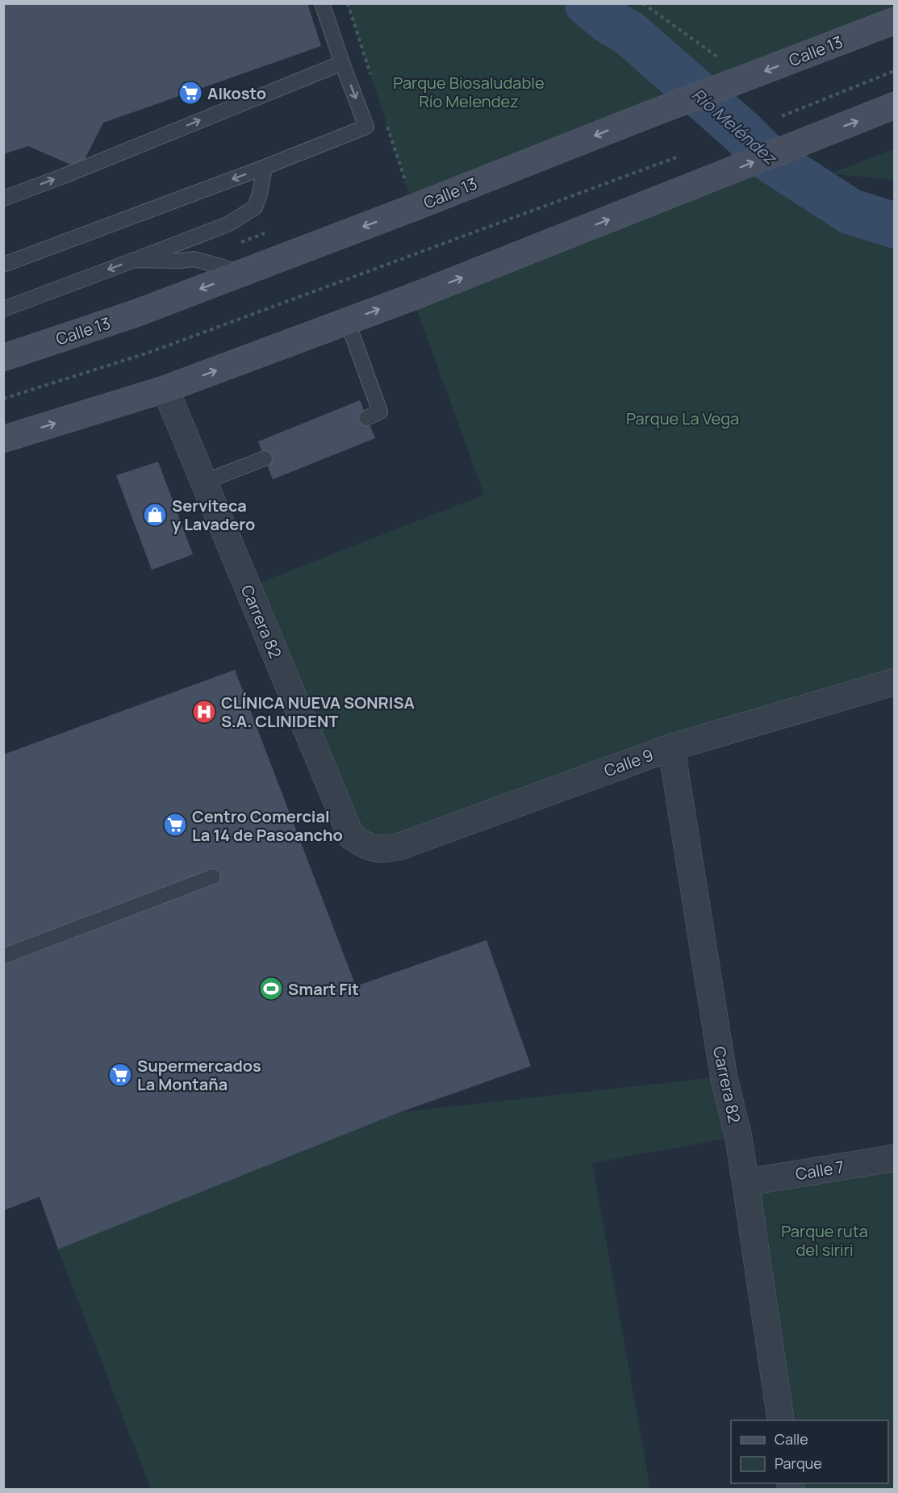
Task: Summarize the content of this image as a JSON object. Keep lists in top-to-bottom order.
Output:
{
  "streets": {
    "main road": ["Calle 13"],
    "street": ["Carrera 82", "Calle 9", "Calle 7"]
  },
  "crossings": [
    ["Carrera 82", "Calle 9"],
    ["Carrera 82", "Calle 7"]
  ],
  "water": ["Río Meléndez"],
  "parks": ["Parque Biosaludable Río Melendez", "Parque La Vega", "Parque ruta del siriri"],
  "places": {
    "supermarket": ["Alkosto", "Centro Comercial La 14 de Pasoancho", "Supermercados La Montaña"],
    "shop": ["Serviteca y Lavadero"],
    "hospital": ["CLÍNICA NUEVA SONRISA S.A. CLINIDENT"],
    "sports": ["Smart Fit"]
  },
  "legend": ["Calle", "Parque"]
}
